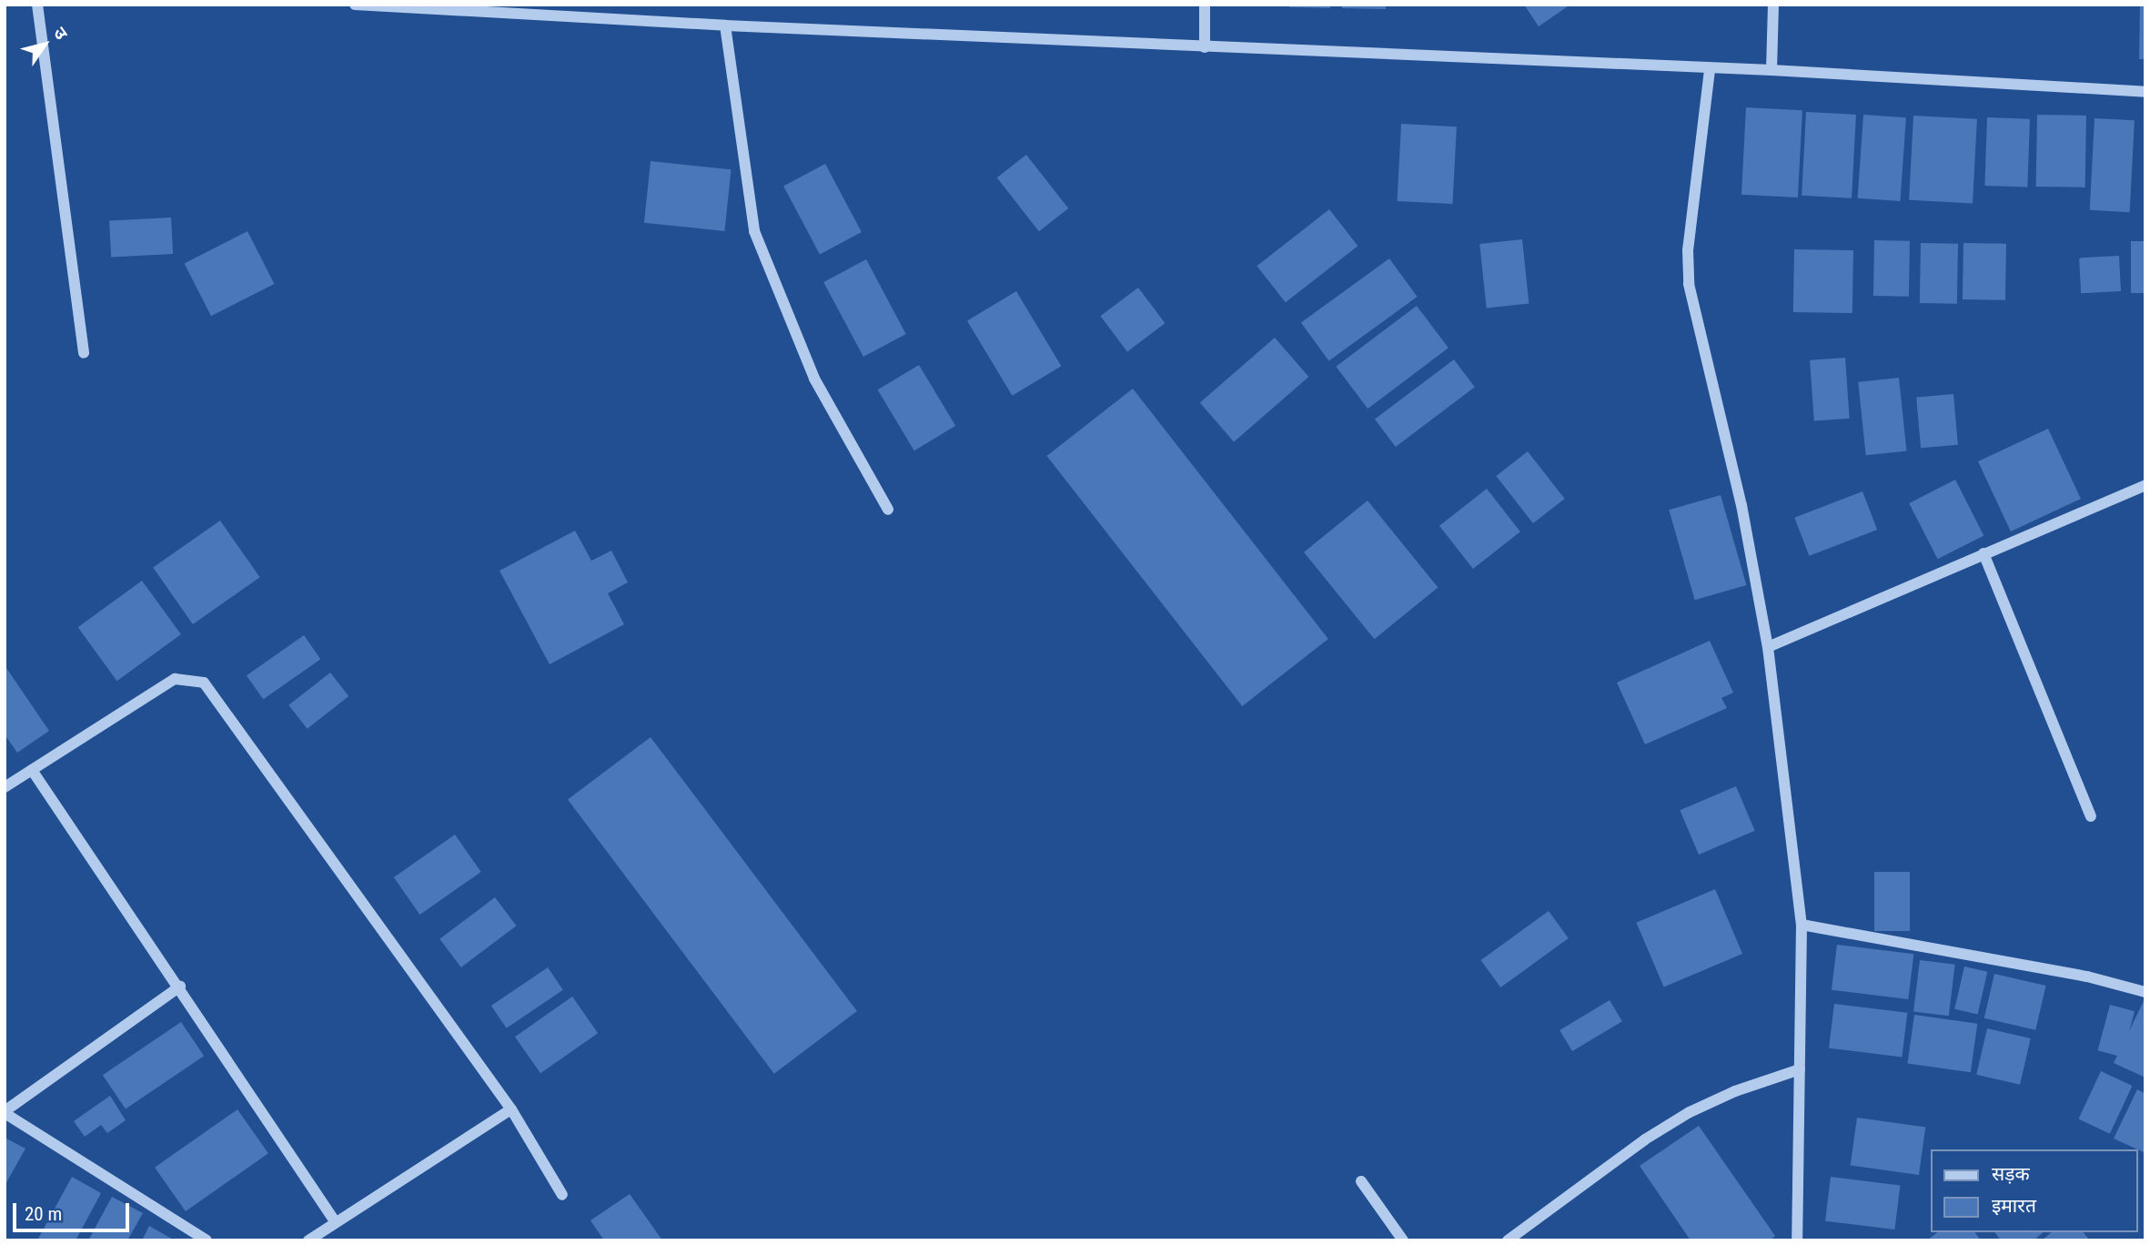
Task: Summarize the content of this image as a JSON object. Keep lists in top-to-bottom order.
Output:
{
  "legend": ["सड़क", "इमारत"],
  "scale_bar": "20 m",
  "north": "top right"
}
